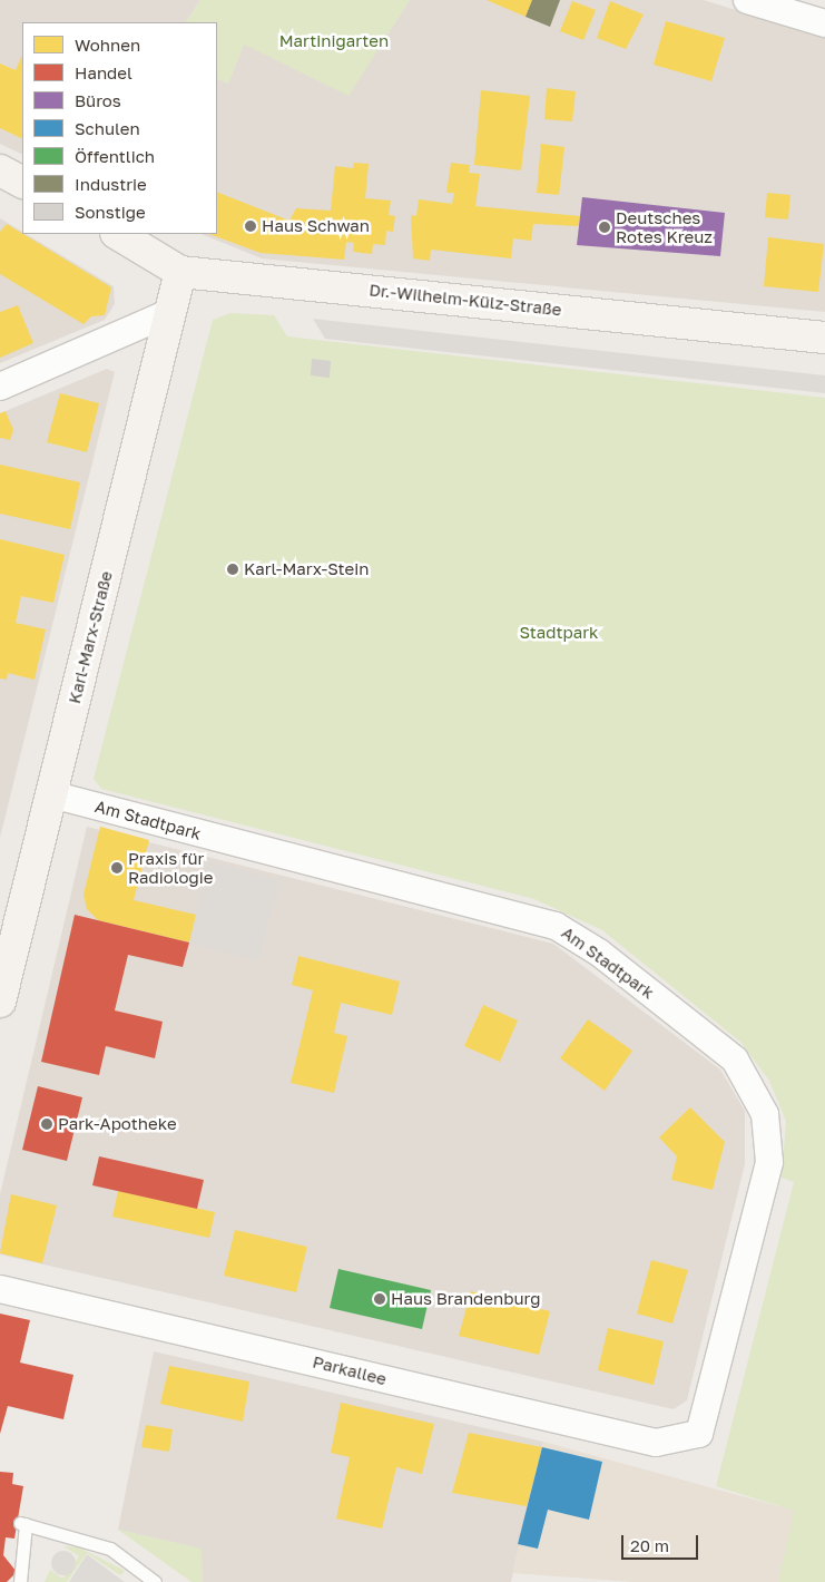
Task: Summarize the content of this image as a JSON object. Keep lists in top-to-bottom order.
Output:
{
  "streets": {
    "main road": ["Dr.-Wilhelm-Külz-Straße", "Karl-Marx-Straße"],
    "street": ["Am Stadtpark", "Parkallee"]
  },
  "crossings": [
    ["Dr.-Wilhelm-Külz-Straße", "Karl-Marx-Straße"],
    ["Karl-Marx-Straße", "Am Stadtpark"],
    ["Am Stadtpark", "Parkallee"]
  ],
  "parks": ["Martinigarten", "Stadtpark"],
  "places": [
    "Haus Schwan",
    "Deutsches Rotes Kreuz",
    "Karl-Marx-Stein",
    "Praxis für Radiologie",
    "Park-Apotheke",
    "Haus Brandenburg"
  ],
  "legend": [
    "Wohnen",
    "Handel",
    "Büros",
    "Schulen",
    "Öffentlich",
    "Industrie",
    "Sonstige"
  ],
  "scale_bar": "20 m"
}
